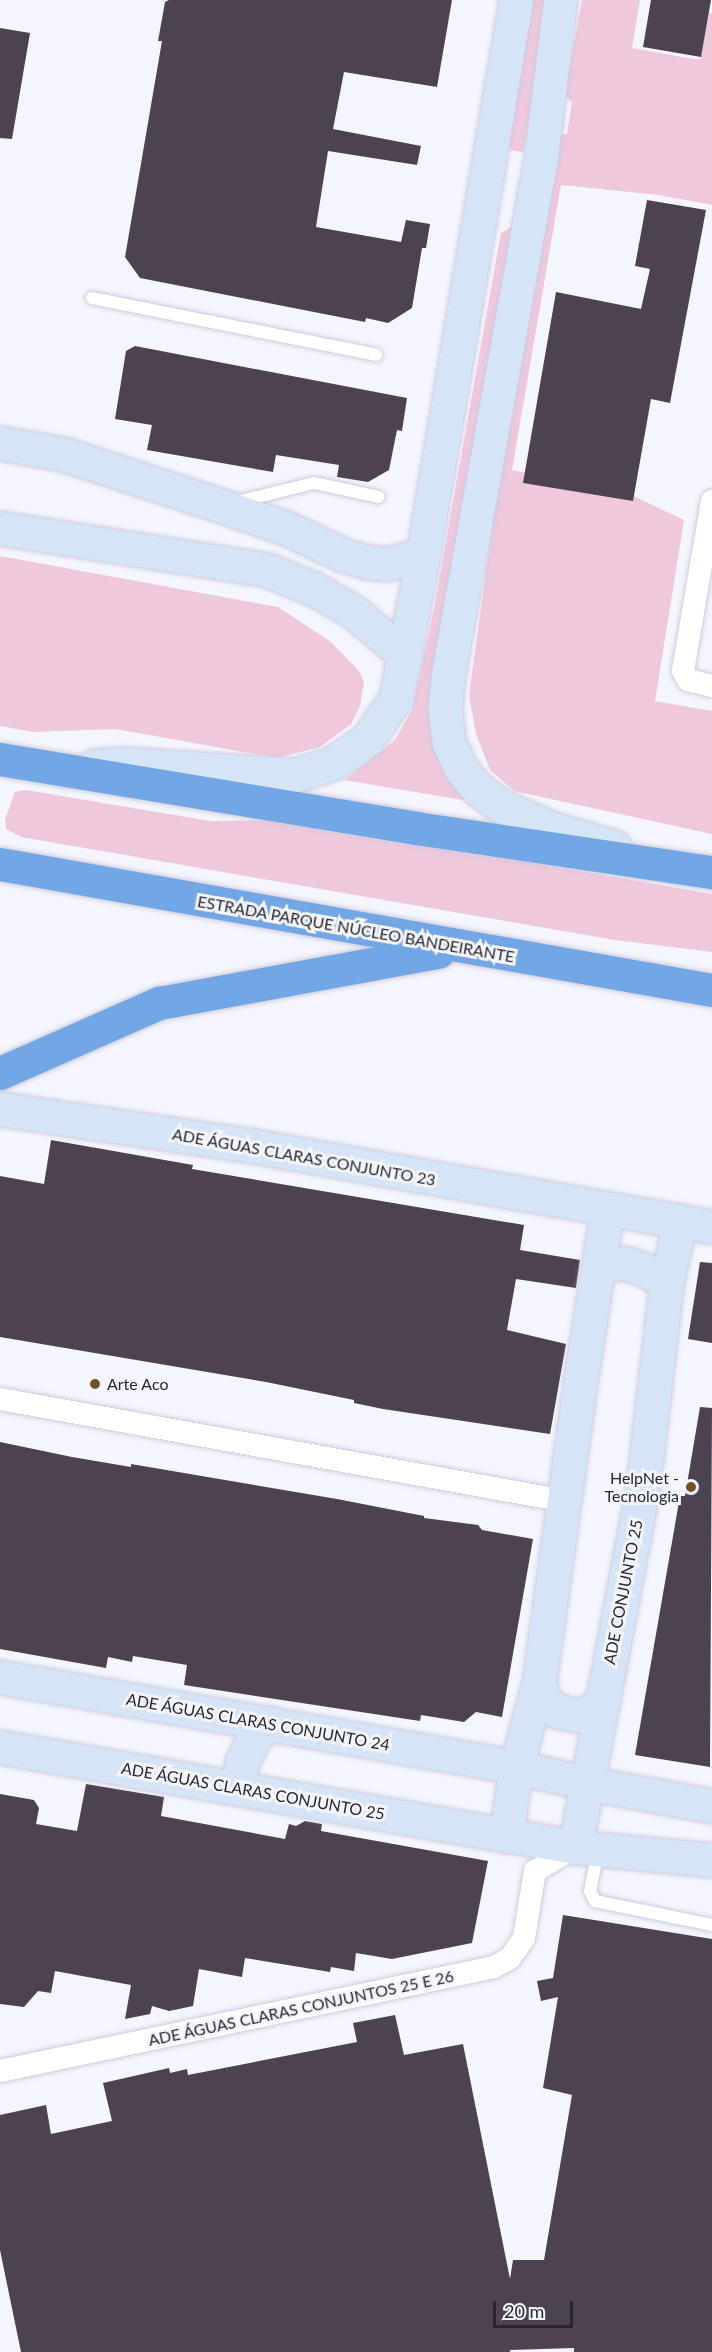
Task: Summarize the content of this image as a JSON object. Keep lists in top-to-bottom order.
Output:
{
  "streets": {
    "highway": ["ESTRADA PARQUE NÚCLEO BANDEIRANTE"],
    "street": [
      "ADE ÁGUAS CLARAS CONJUNTO 23",
      "ADE CONJUNTO 25",
      "ADE ÁGUAS CLARAS CONJUNTO 24",
      "ADE ÁGUAS CLARAS CONJUNTO 25",
      "ADE ÁGUAS CLARAS CONJUNTOS 25 E 26"
    ]
  },
  "crossings": [
    ["ADE ÁGUAS CLARAS CONJUNTO 23", "ADE CONJUNTO 25"],
    ["ADE CONJUNTO 25", "ADE ÁGUAS CLARAS CONJUNTO 24"],
    ["ADE CONJUNTO 25", "ADE ÁGUAS CLARAS CONJUNTO 25"]
  ],
  "places": ["Arte Aco", "HelpNet - Tecnologia"],
  "scale_bar": "20 m"
}
